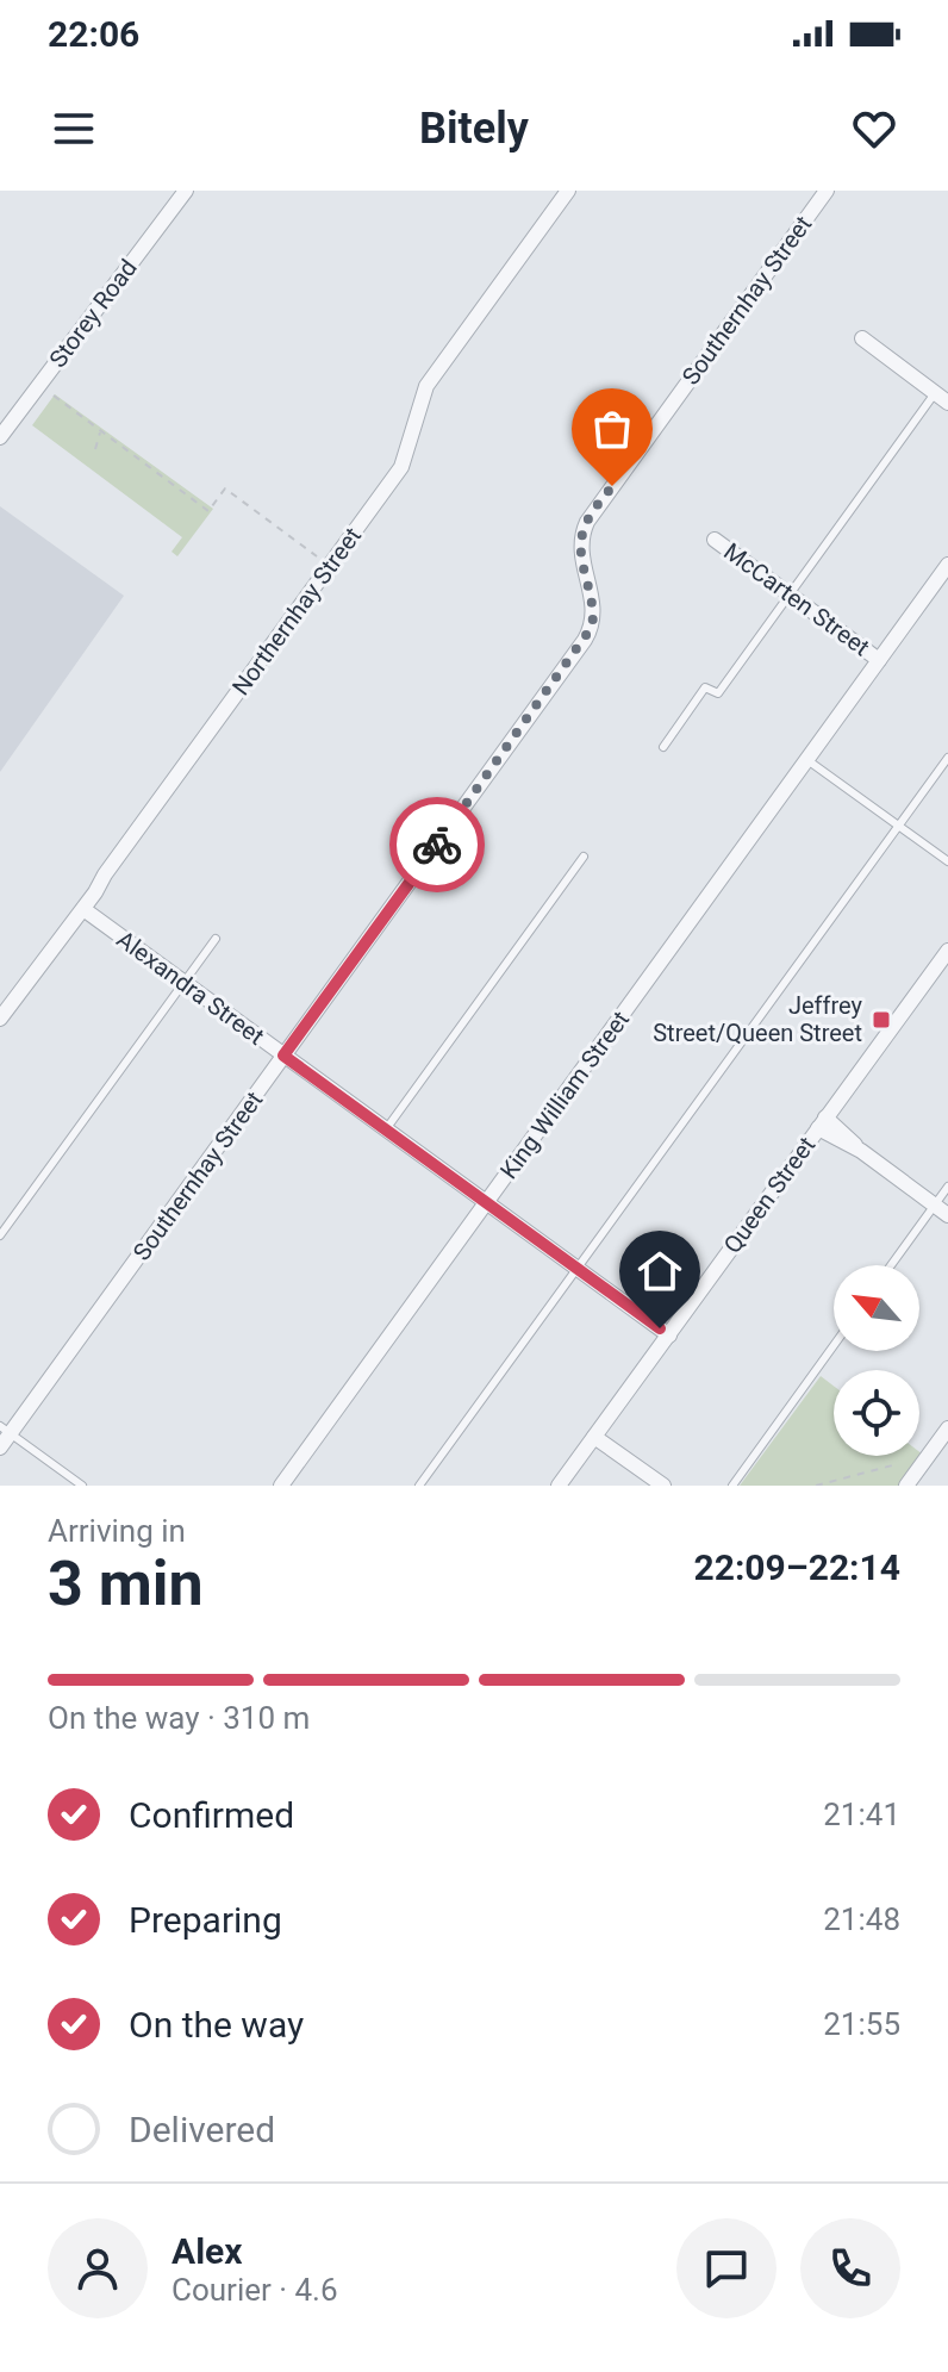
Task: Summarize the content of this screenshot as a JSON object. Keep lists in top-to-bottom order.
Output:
{
  "streets": {
    "street": [
      "Southernhay Street",
      "Storey Road",
      "McCarten Street",
      "Northernhay Street",
      "Alexandra Street",
      "King William Street",
      "Queen Street"
    ]
  },
  "crossings": [
    ["Southernhay Street", "Alexandra Street"],
    ["McCarten Street", "King William Street"],
    ["Northernhay Street", "Alexandra Street"],
    ["Alexandra Street", "King William Street"],
    ["Alexandra Street", "Queen Street"]
  ],
  "places": {
    "transit": ["Jeffrey Street/Queen Street"]
  },
  "north": "top left",
  "page": {
    "status": "22:06",
    "header": "Bitely",
    "heading": ["3 min", "Arriving in", "22:09–22:14"],
    "panel": ["Alex", "Courier · 4.6"],
    "bar": "On the way · 310 m",
    "list": [
      ["Confirmed", "21:41"],
      ["Preparing", "21:48"],
      ["On the way", "21:55"],
      "Delivered"
    ]
  }
}
